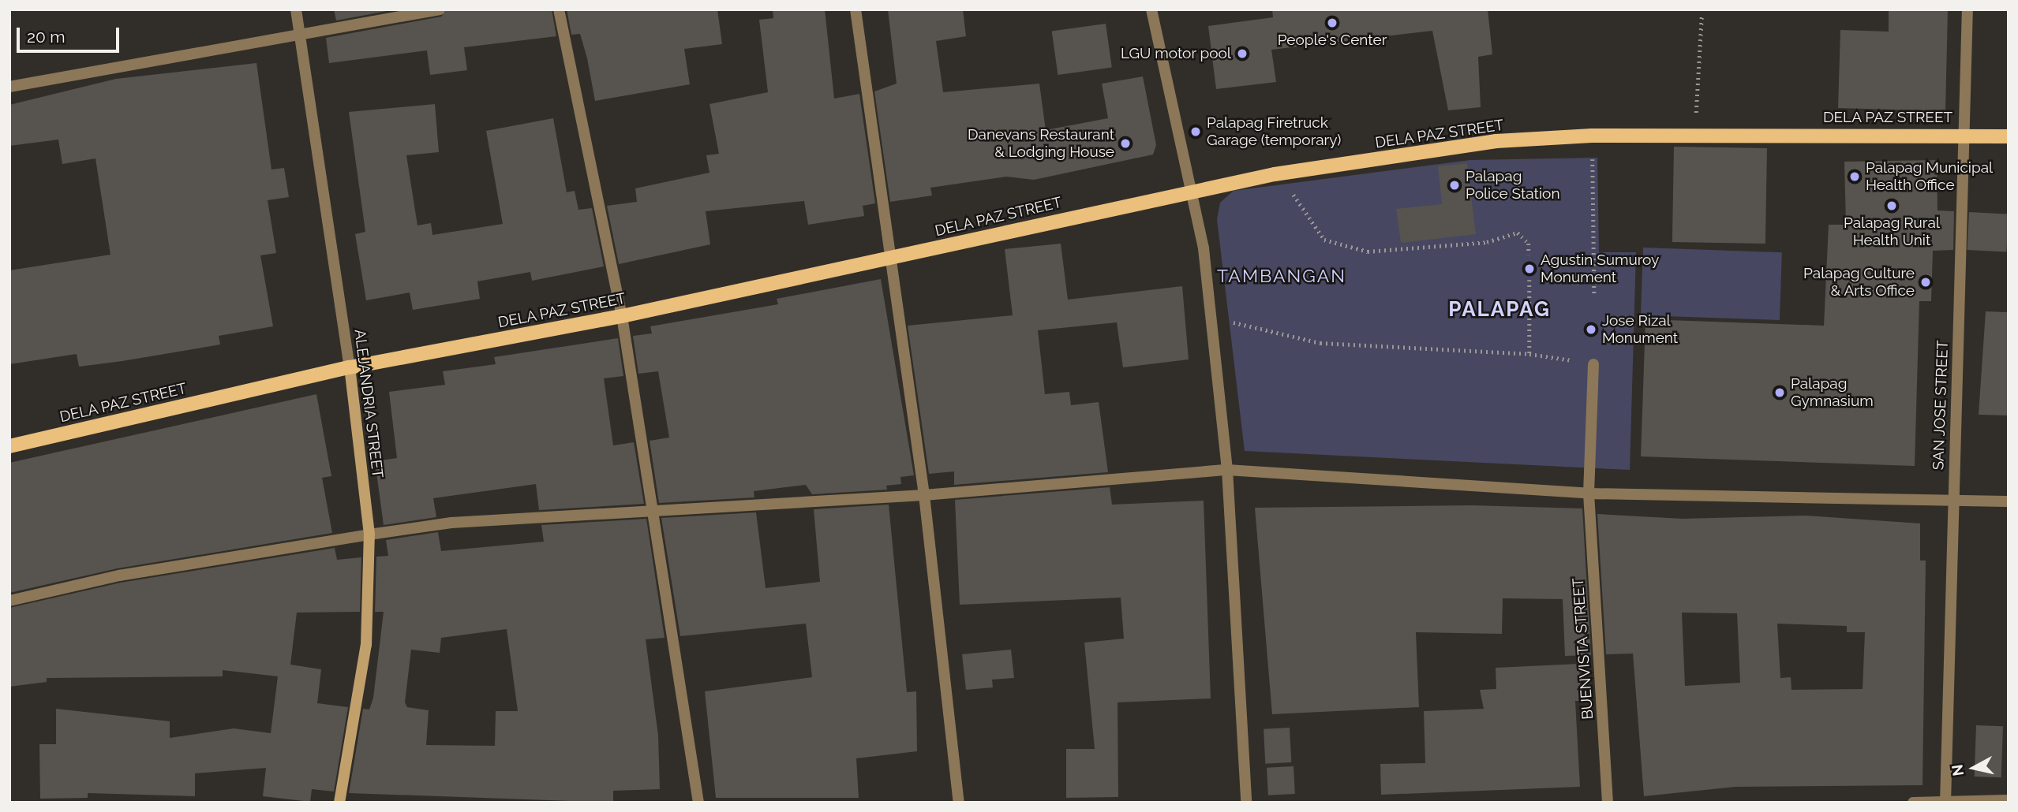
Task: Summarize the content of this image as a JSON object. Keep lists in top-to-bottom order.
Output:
{
  "streets": {
    "main road": ["DELA PAZ STREET", "ALEJANDRIA STREET"],
    "street": ["SAN JOSE STREET", "BUENVISTA STREET"]
  },
  "crossings": [
    ["DELA PAZ STREET", "ALEJANDRIA STREET"],
    ["DELA PAZ STREET", "SAN JOSE STREET"]
  ],
  "districts": ["TAMBANGAN", "PALAPAG"],
  "places": [
    "People's Center",
    "LGU motor pool",
    "Palapag Firetruck Garage (temporary)",
    "Danevans Restaurant & Lodging House",
    "Palapag Municipal Health Office",
    "Palapag Police Station",
    "Palapag Rural Health Unit",
    "Agustin Sumuroy Monument",
    "Palapag Culture & Arts Office",
    "Jose Rizal Monument",
    "Palapag Gymnasium"
  ],
  "scale_bar": "20 m",
  "north": "left"
}
